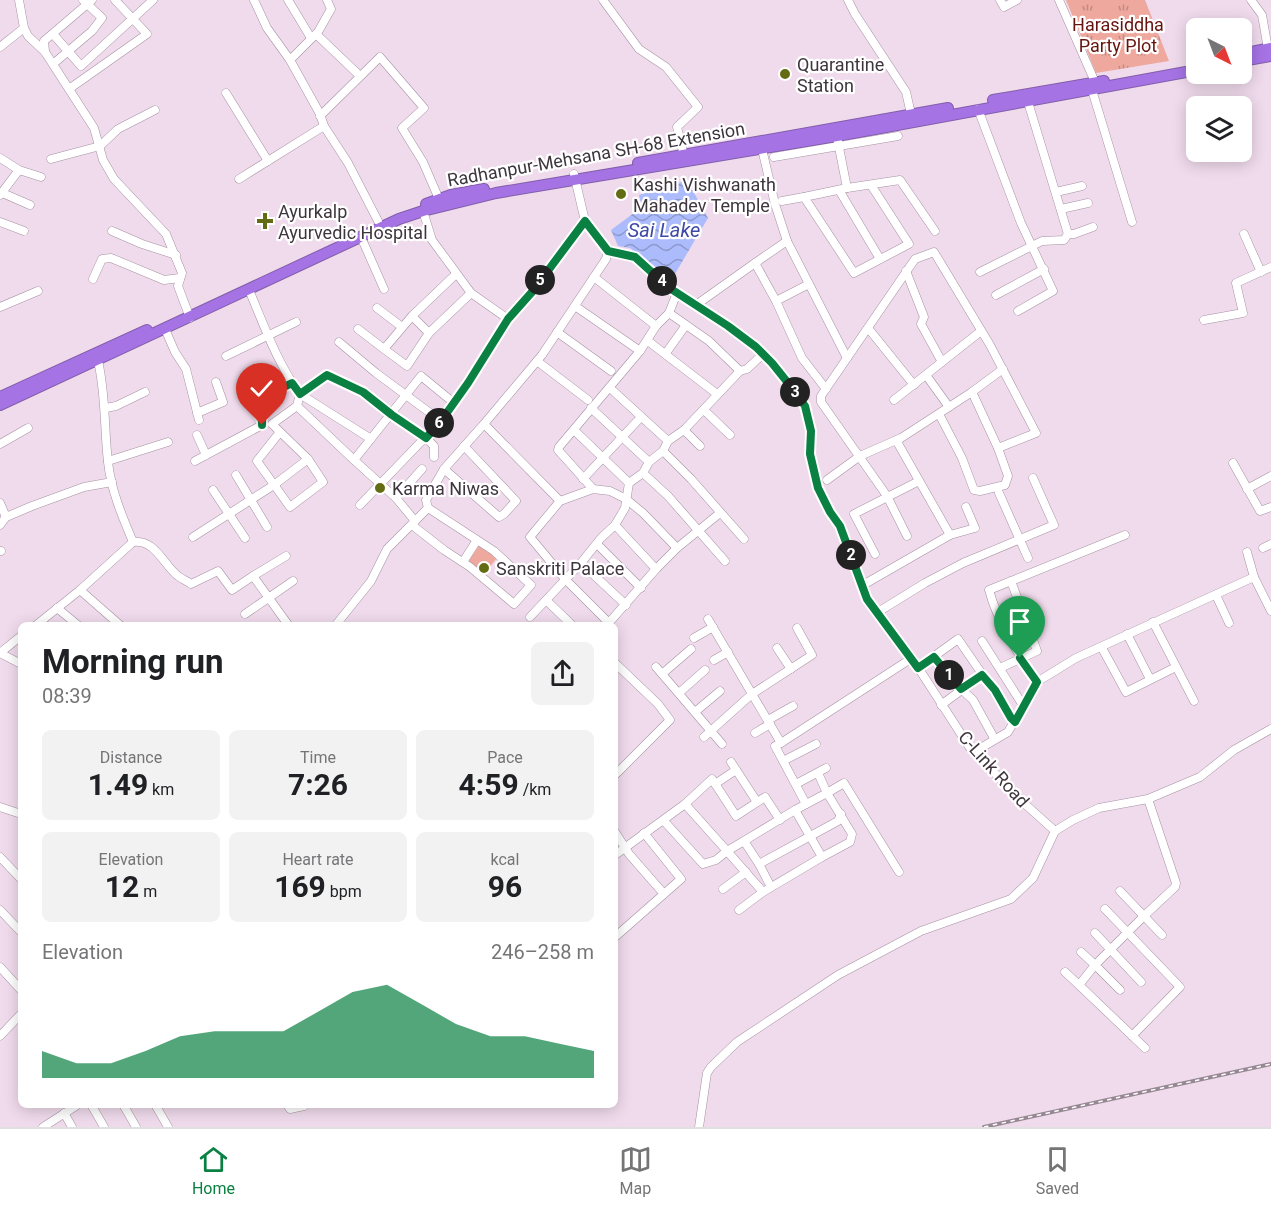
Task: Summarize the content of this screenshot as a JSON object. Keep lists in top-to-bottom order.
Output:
{
  "streets": {
    "highway": ["Radhanpur-Mehsana SH-68 Extension"],
    "street": ["C-Link Road"]
  },
  "water": ["Sai Lake"],
  "parks": ["Harasiddha Party Plot"],
  "places": {
    "other": [
      "Quarantine Station",
      "Kashi Vishwanath Mahadev Temple",
      "Karma Niwas",
      "Sanskriti Palace"
    ],
    "health": ["Ayurkalp Ayurvedic Hospital"]
  },
  "north": "bottom right",
  "page": {
    "pins": [
      "5",
      "4",
      "3",
      "6",
      "2",
      "1"
    ],
    "heading": ["Morning run", "08:39"],
    "stats": [
      ["Distance", "1.49 km"],
      ["Time", "7:26"],
      ["Pace", "4:59 /km"],
      ["Elevation", "12 m"],
      ["Heart rate", "169 bpm"],
      ["kcal", "96"]
    ],
    "chart": ["Elevation", "246–258 m"],
    "tabs": ["Home", "Map", "Saved"]
  }
}
